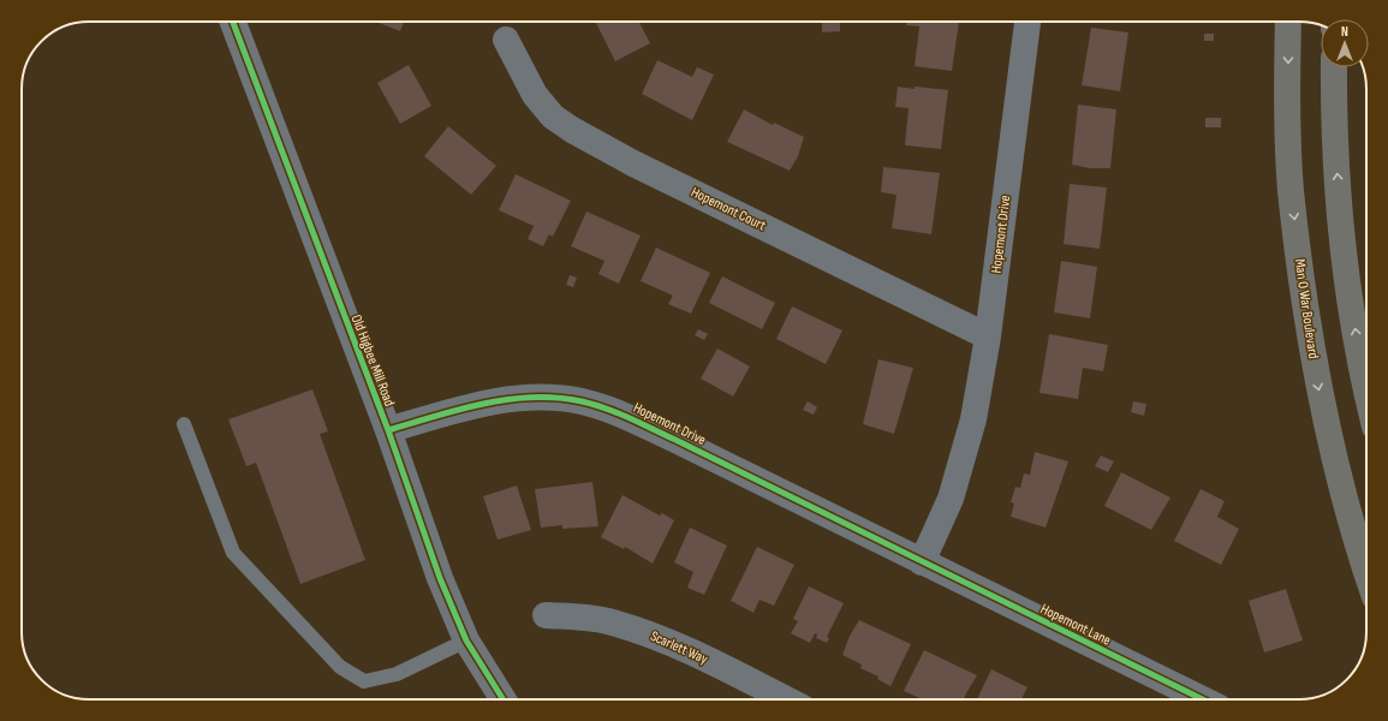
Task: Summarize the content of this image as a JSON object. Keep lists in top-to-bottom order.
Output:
{
  "streets": {
    "main road": ["Man O War Boulevard"],
    "street": [
      "Hopemont Court",
      "Hopemont Drive",
      "Old Higbee Mill Road",
      "Hopemont Lane",
      "Scarlett Way"
    ]
  },
  "crossings": [
    ["Hopemont Court", "Hopemont Drive"],
    ["Hopemont Drive", "Old Higbee Mill Road"],
    ["Hopemont Drive", "Hopemont Lane"]
  ],
  "north": "top"
}
